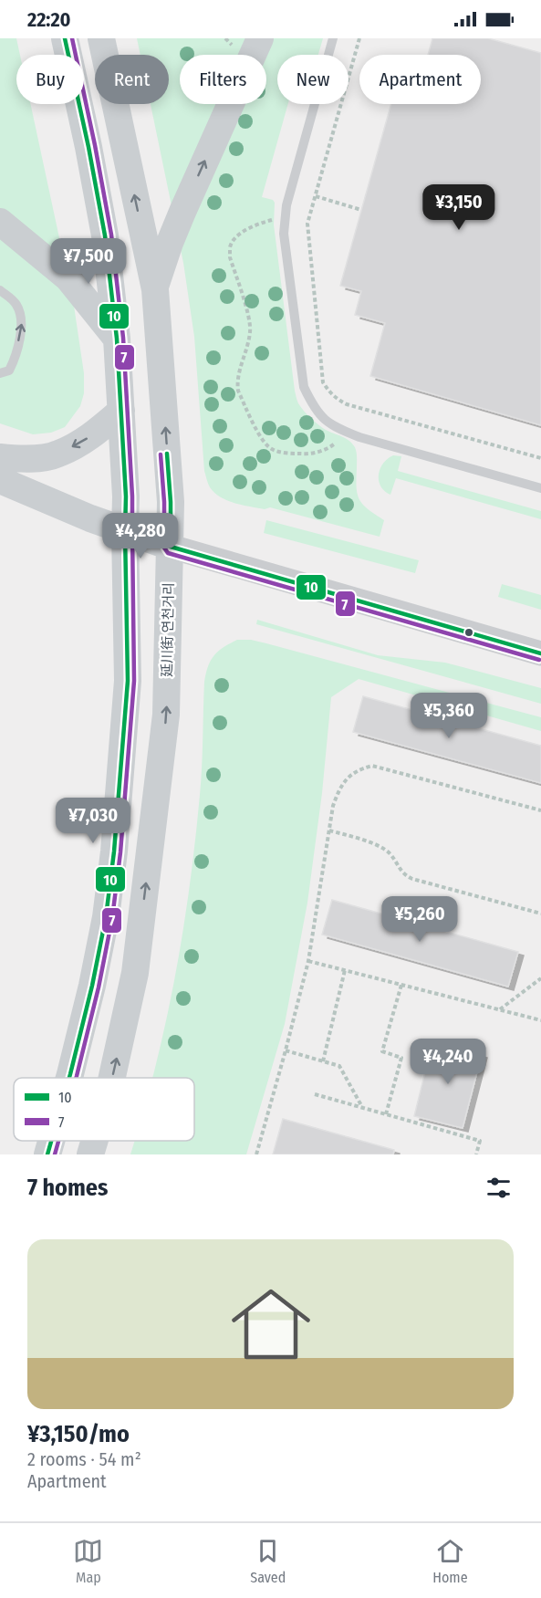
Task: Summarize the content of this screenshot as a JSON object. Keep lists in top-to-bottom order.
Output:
{
  "streets": {
    "main road": ["延川街 연천거리"]
  },
  "lines": ["transit line 10", "transit line 7"],
  "legend": ["10", "7"],
  "page": {
    "status": "22:20",
    "chip": [
      "Buy",
      "Rent",
      "Filters",
      "New",
      "Apartment"
    ],
    "price": [
      "¥3,150",
      "¥7,500",
      "¥4,280",
      "¥5,360",
      "¥7,030",
      "¥5,260",
      "¥4,240"
    ],
    "heading": "7 homes",
    "list": [
      {
        "name": "¥3,150/mo",
        "note": "2 rooms · 54 m² · Apartment"
      }
    ],
    "tabs": ["Map", "Saved", "Home"]
  }
}
